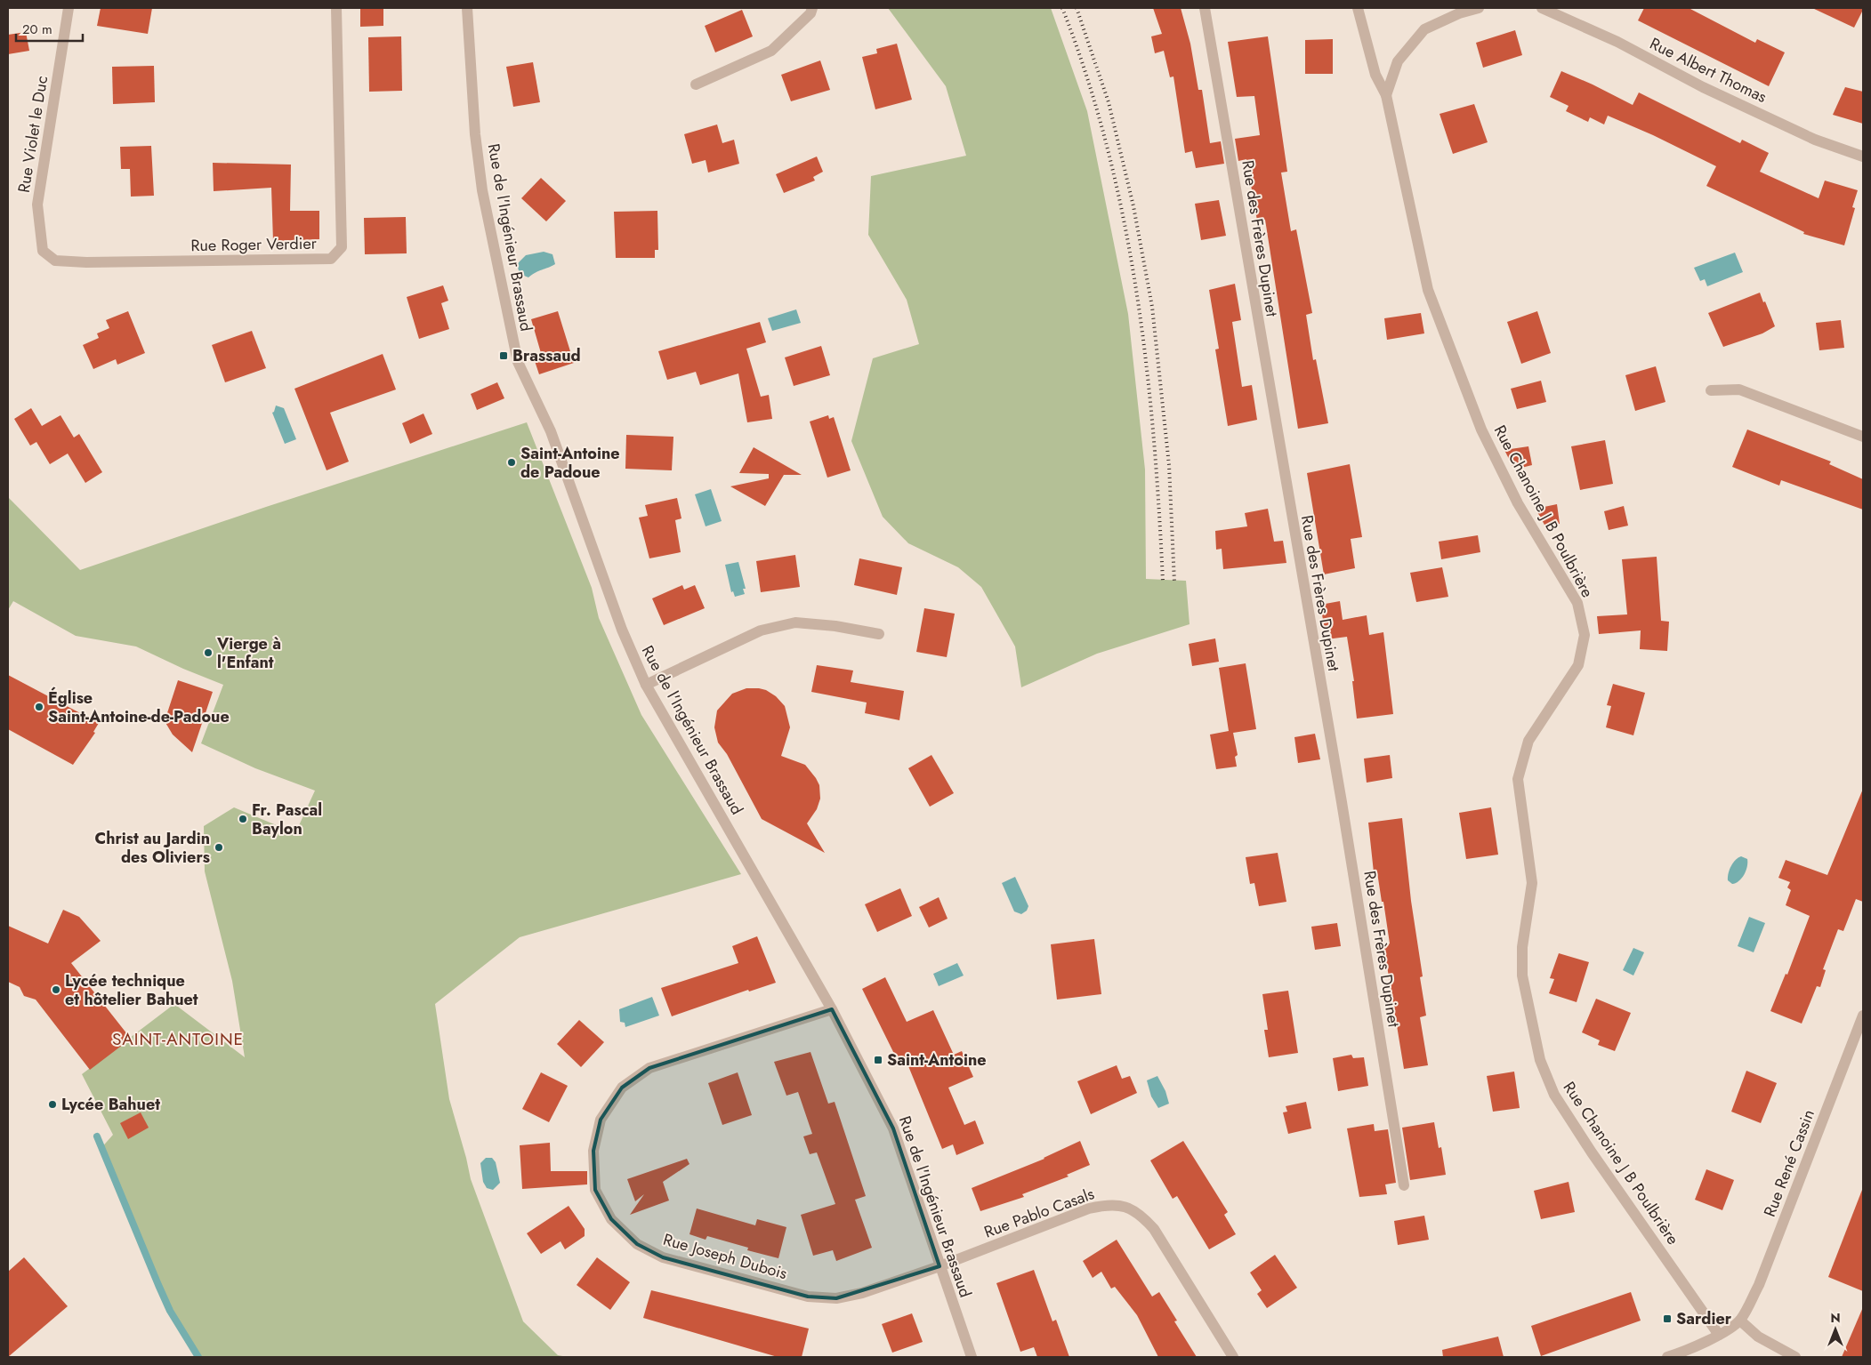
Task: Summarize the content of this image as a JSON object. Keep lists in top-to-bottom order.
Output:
{
  "streets": {
    "street": [
      "Rue Albert Thomas",
      "Rue Violet le Duc",
      "Rue de l'Ingénieur Brassaud",
      "Rue des Frères Dupinet",
      "Rue Roger Verdier",
      "Rue Chanoine J B Poulbrière",
      "Rue René Cassin",
      "Rue Pablo Casals",
      "Rue Joseph Dubois"
    ]
  },
  "crossings": [
    ["Rue Violet le Duc", "Rue Roger Verdier"],
    ["Rue de l'Ingénieur Brassaud", "Rue Pablo Casals"],
    ["Rue de l'Ingénieur Brassaud", "Rue Joseph Dubois"],
    ["Rue Pablo Casals", "Rue Joseph Dubois"]
  ],
  "districts": ["SAINT-ANTOINE"],
  "places": {
    "transit": ["Brassaud", "Saint-Antoine", "Sardier"],
    "other": [
      "Saint-Antoine de Padoue",
      "Vierge à l'Enfant",
      "Église Saint-Antoine-de-Padoue",
      "Fr. Pascal Baylon",
      "Christ au Jardin des Oliviers",
      "Lycée technique et hôtelier Bahuet",
      "Lycée Bahuet"
    ]
  },
  "scale_bar": "20 m",
  "north": "top"
}
